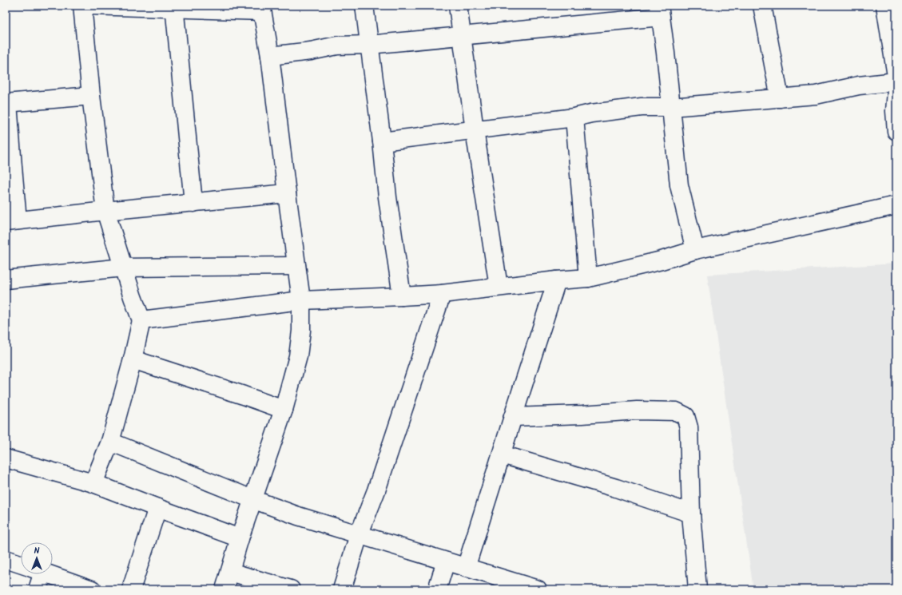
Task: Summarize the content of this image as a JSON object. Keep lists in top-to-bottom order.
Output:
{
  "north": "top"
}
